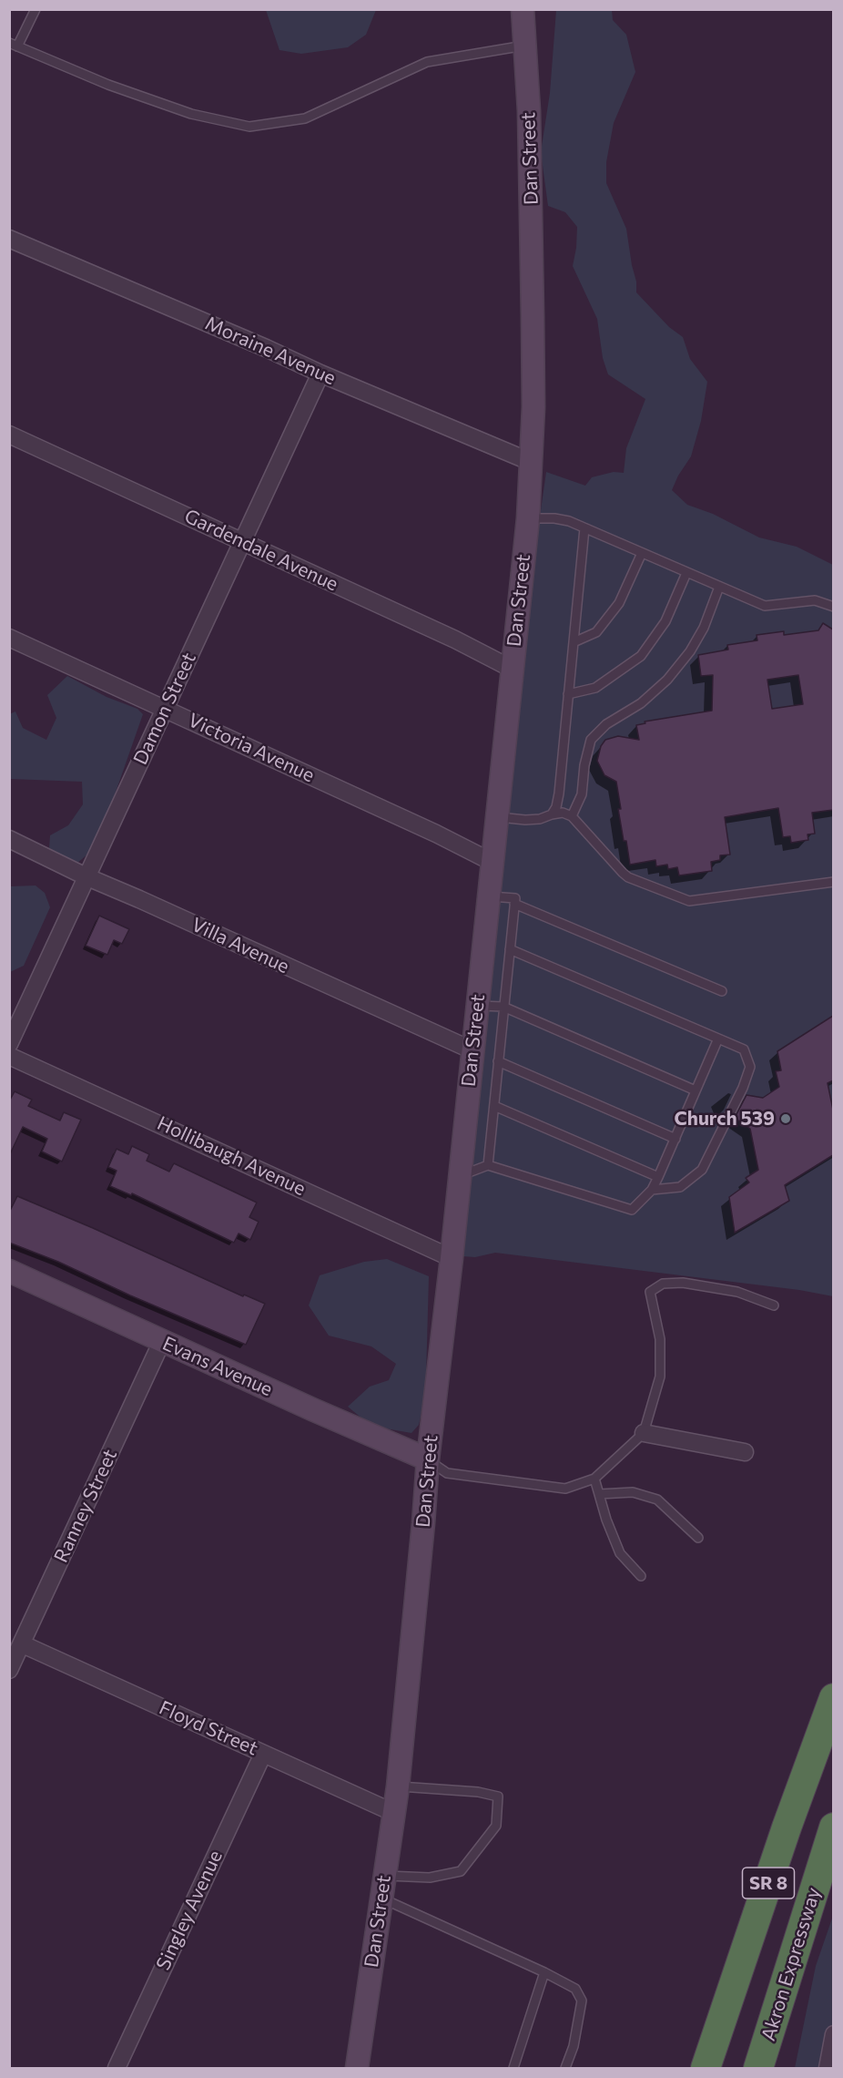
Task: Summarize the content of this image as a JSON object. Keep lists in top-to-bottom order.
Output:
{
  "streets": {
    "highway": ["SR 8", "Akron Expressway"],
    "street": [
      "Dan Street",
      "Moraine Avenue",
      "Gardendale Avenue",
      "Damon Street",
      "Victoria Avenue",
      "Villa Avenue",
      "Hollibaugh Avenue",
      "Evans Avenue",
      "Ranney Street",
      "Floyd Street",
      "Singley Avenue"
    ]
  },
  "crossings": [
    ["Dan Street", "Moraine Avenue"],
    ["Dan Street", "Gardendale Avenue"],
    ["Dan Street", "Victoria Avenue"],
    ["Dan Street", "Villa Avenue"],
    ["Dan Street", "Hollibaugh Avenue"],
    ["Dan Street", "Evans Avenue"],
    ["Dan Street", "Floyd Street"],
    ["Moraine Avenue", "Damon Street"],
    ["Gardendale Avenue", "Damon Street"],
    ["Damon Street", "Victoria Avenue"],
    ["Damon Street", "Villa Avenue"],
    ["Evans Avenue", "Ranney Street"],
    ["Ranney Street", "Floyd Street"],
    ["Floyd Street", "Singley Avenue"]
  ],
  "places": ["Church 539"]
}
